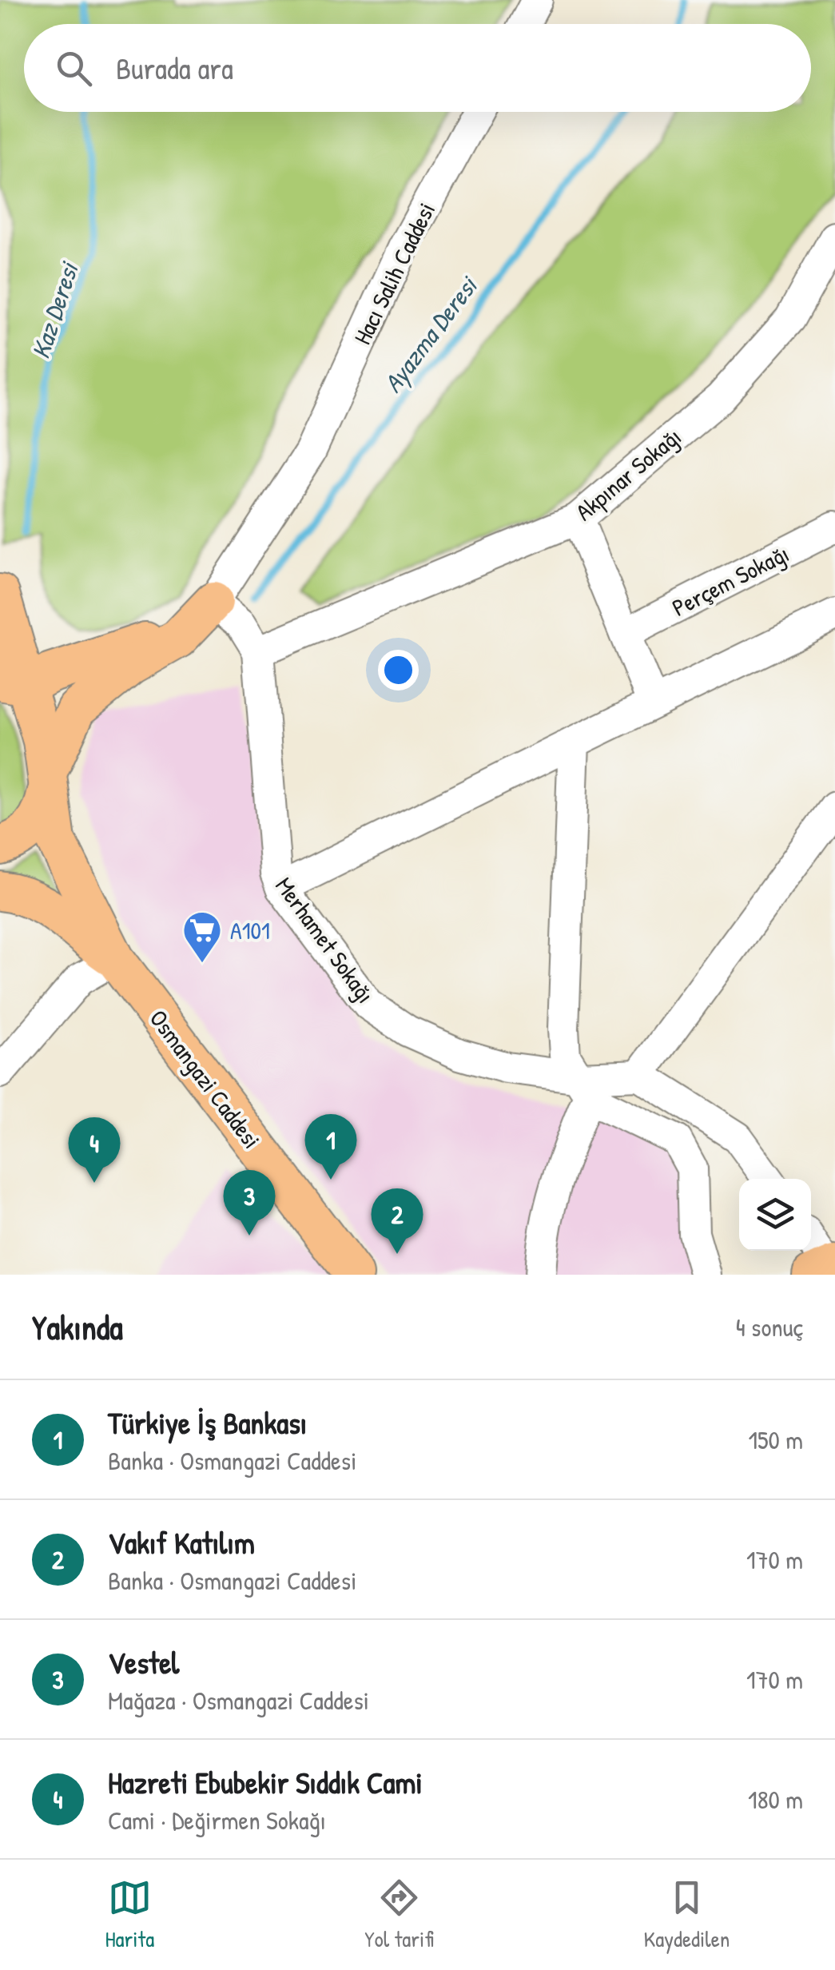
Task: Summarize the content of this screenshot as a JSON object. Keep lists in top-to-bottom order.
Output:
{
  "streets": {
    "main road": ["Osmangazi Caddesi"],
    "street": [
      "Hacı Salih Caddesi",
      "Akpınar Sokağı",
      "Perçem Sokağı",
      "Merhamet Sokağı"
    ]
  },
  "crossings": [
    ["Akpınar Sokağı", "Merhamet Sokağı"]
  ],
  "water": ["Kaz Deresi", "Ayazma Deresi"],
  "places": {
    "supermarket": ["A101"]
  },
  "page": {
    "search": "Burada ara",
    "pins": [
      "1",
      "4",
      "3",
      "2"
    ],
    "heading": ["Yakında", "4 sonuç"],
    "list": [
      {
        "mark": "1",
        "name": "Türkiye İş Bankası",
        "note": "Banka · Osmangazi Caddesi",
        "value": "150 m"
      },
      {
        "mark": "2",
        "name": "Vakıf Katılım",
        "note": "Banka · Osmangazi Caddesi",
        "value": "170 m"
      },
      {
        "mark": "3",
        "name": "Vestel",
        "note": "Mağaza · Osmangazi Caddesi",
        "value": "170 m"
      },
      {
        "mark": "4",
        "name": "Hazreti Ebubekir Sıddık Cami",
        "note": "Cami · Değirmen Sokağı",
        "value": "180 m"
      }
    ],
    "nav": ["Harita", "Yol tarifi", "Kaydedilen"]
  }
}
